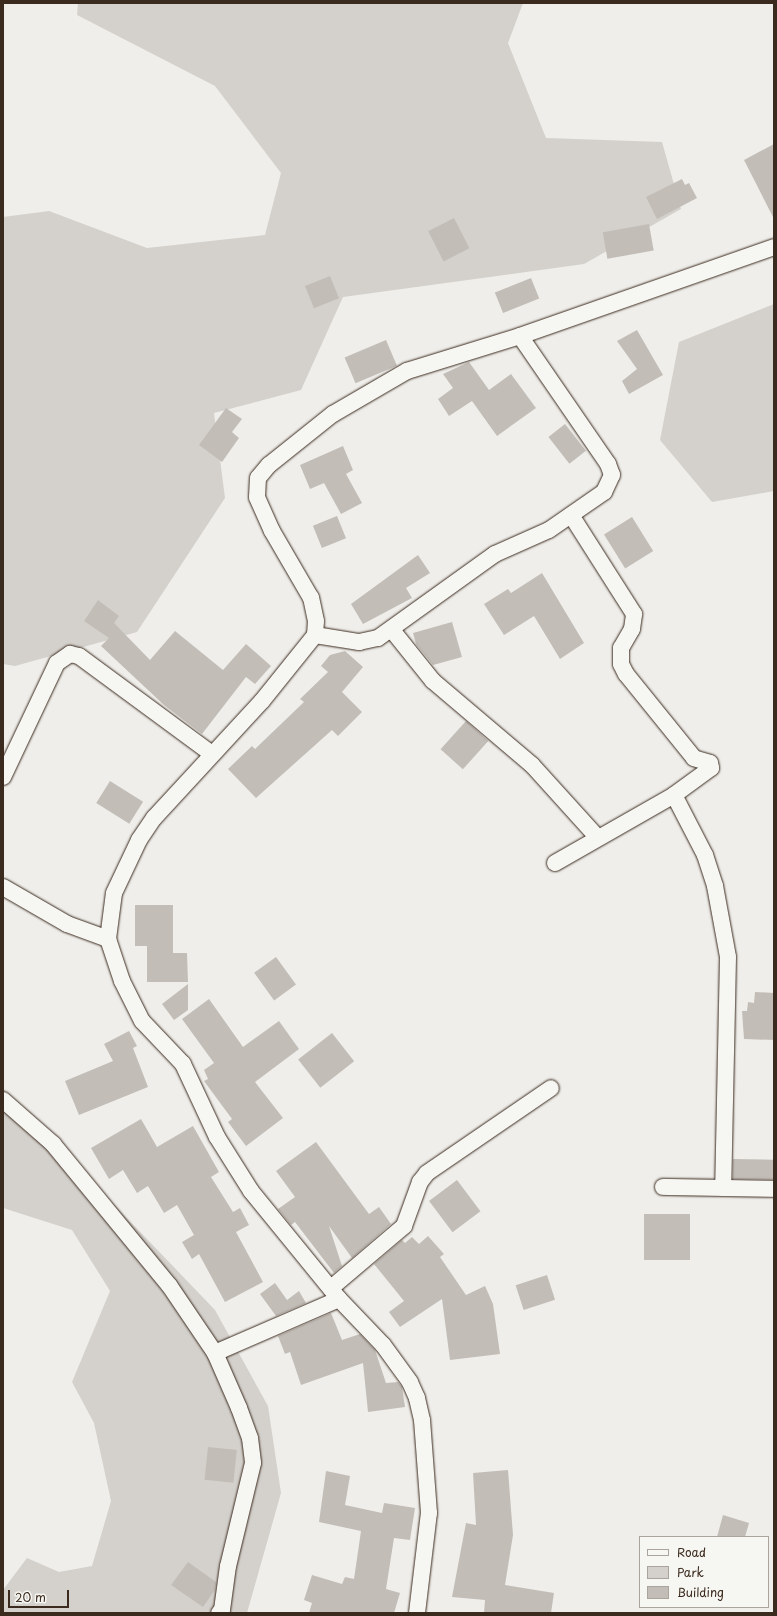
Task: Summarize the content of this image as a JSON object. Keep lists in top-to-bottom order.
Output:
{
  "legend": ["Road", "Park", "Building"],
  "scale_bar": "20 m"
}
